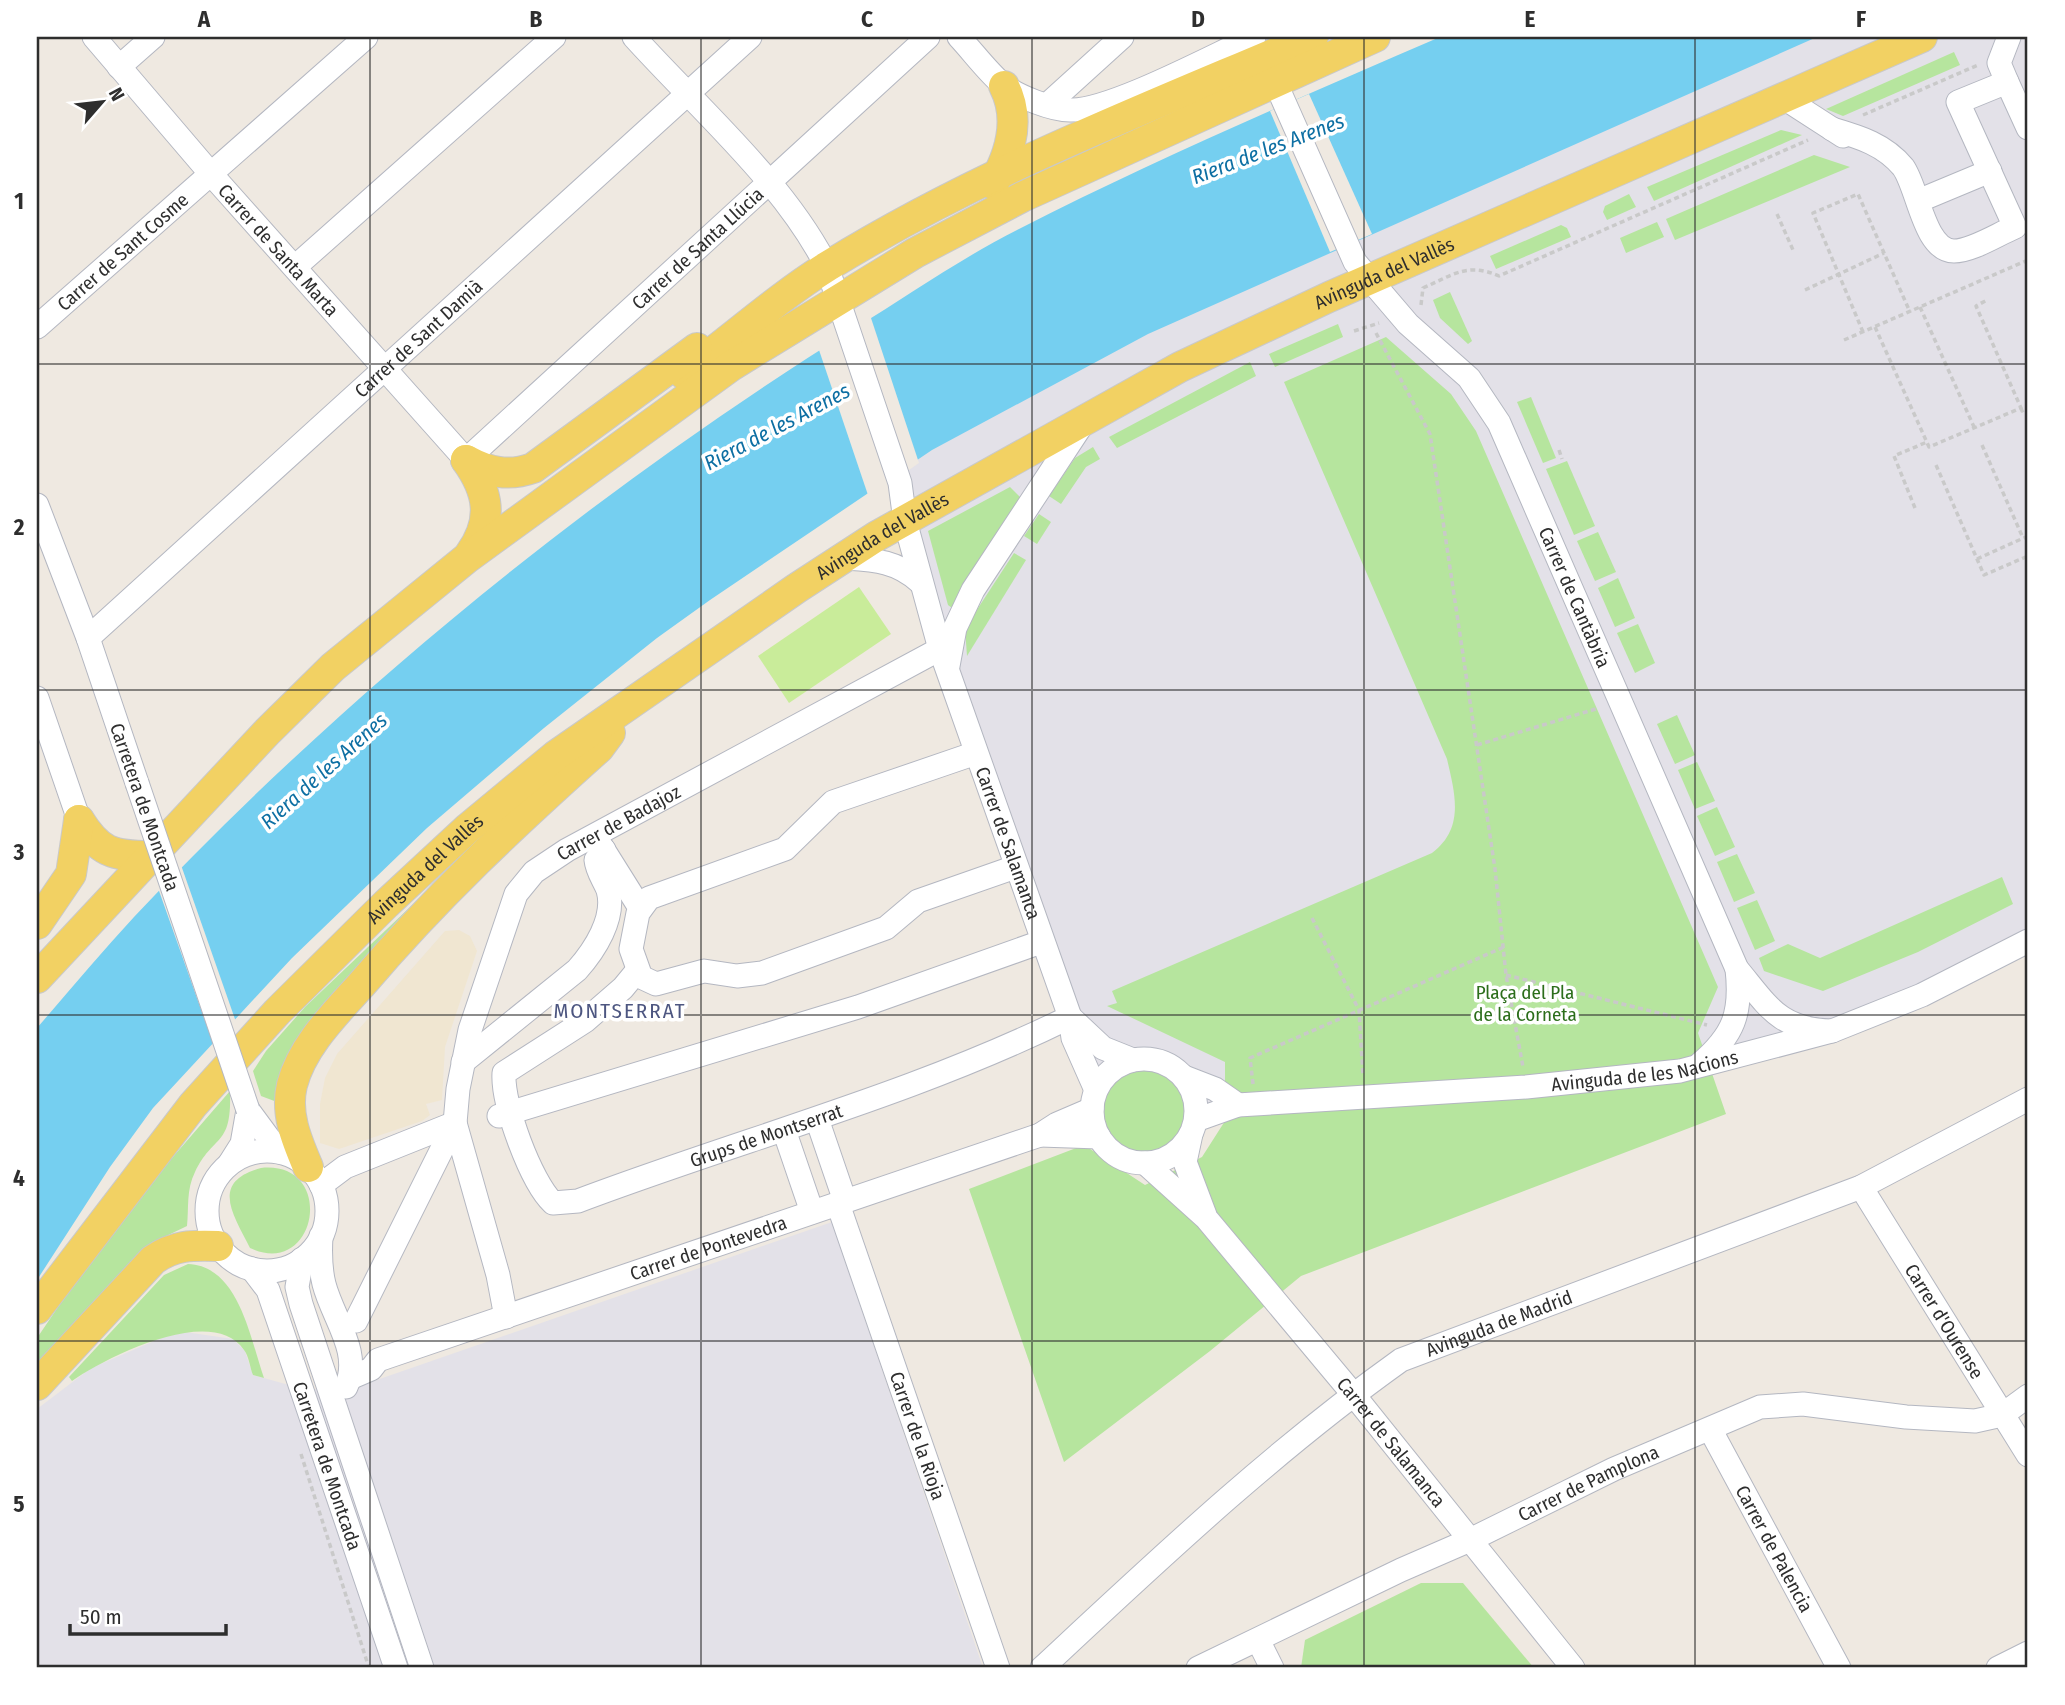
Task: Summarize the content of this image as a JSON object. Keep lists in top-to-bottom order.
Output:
{
  "streets": {
    "main road": ["Avinguda del Vallès"],
    "street": [
      "Carrer de Santa Llúcia",
      "Carrer de Santa Marta",
      "Carrer de Sant Cosme",
      "Carrer de Sant Damià",
      "Carrer de Cantàbria",
      "Carretera de Montcada",
      "Carrer de Badajoz",
      "Carrer de Salamanca",
      "Avinguda de les Nacions",
      "Grups de Montserrat",
      "Carrer de Pontevedra",
      "Carrer d'Ourense",
      "Avinguda de Madrid",
      "Carrer de la Rioja",
      "Carrer de Pamplona",
      "Carrer de Palencia"
    ]
  },
  "crossings": [
    ["Carrer de Santa Llúcia", "Carrer de Santa Marta"],
    ["Carrer de Santa Llúcia", "Carrer de Salamanca"],
    ["Carrer de Santa Marta", "Carrer de Sant Cosme"],
    ["Carrer de Santa Marta", "Carrer de Sant Damià"],
    ["Avinguda del Vallès", "Carrer de Cantàbria"],
    ["Avinguda del Vallès", "Carrer de Salamanca"],
    ["Carrer de Sant Damià", "Carretera de Montcada"],
    ["Carrer de Sant Damià", "Carrer de Salamanca"],
    ["Carrer de Cantàbria", "Avinguda de les Nacions"],
    ["Carretera de Montcada", "Carrer de Pontevedra"],
    ["Carrer de Badajoz", "Carrer de Salamanca"],
    ["Carrer de Badajoz", "Carrer de Pontevedra"],
    ["Carrer de Salamanca", "Avinguda de les Nacions"],
    ["Carrer de Salamanca", "Grups de Montserrat"],
    ["Carrer de Salamanca", "Carrer de Pontevedra"],
    ["Carrer de Salamanca", "Avinguda de Madrid"],
    ["Carrer de Salamanca", "Carrer de Pamplona"],
    ["Avinguda de les Nacions", "Carrer de Pontevedra"],
    ["Grups de Montserrat", "Carrer de la Rioja"],
    ["Carrer de Pontevedra", "Carrer de la Rioja"],
    ["Carrer d'Ourense", "Avinguda de Madrid"],
    ["Carrer d'Ourense", "Carrer de Pamplona"],
    ["Carrer de Pamplona", "Carrer de Palencia"]
  ],
  "districts": ["MONTSERRAT"],
  "water": ["Riera de les Arenes"],
  "parks": ["Plaça del Pla de la Corneta"],
  "scale_bar": "50 m",
  "north": "top right",
  "grid": {
    "columns": [
      "A",
      "B",
      "C",
      "D",
      "E",
      "F"
    ],
    "rows": [
      "1",
      "2",
      "3",
      "4",
      "5"
    ]
  }
}
